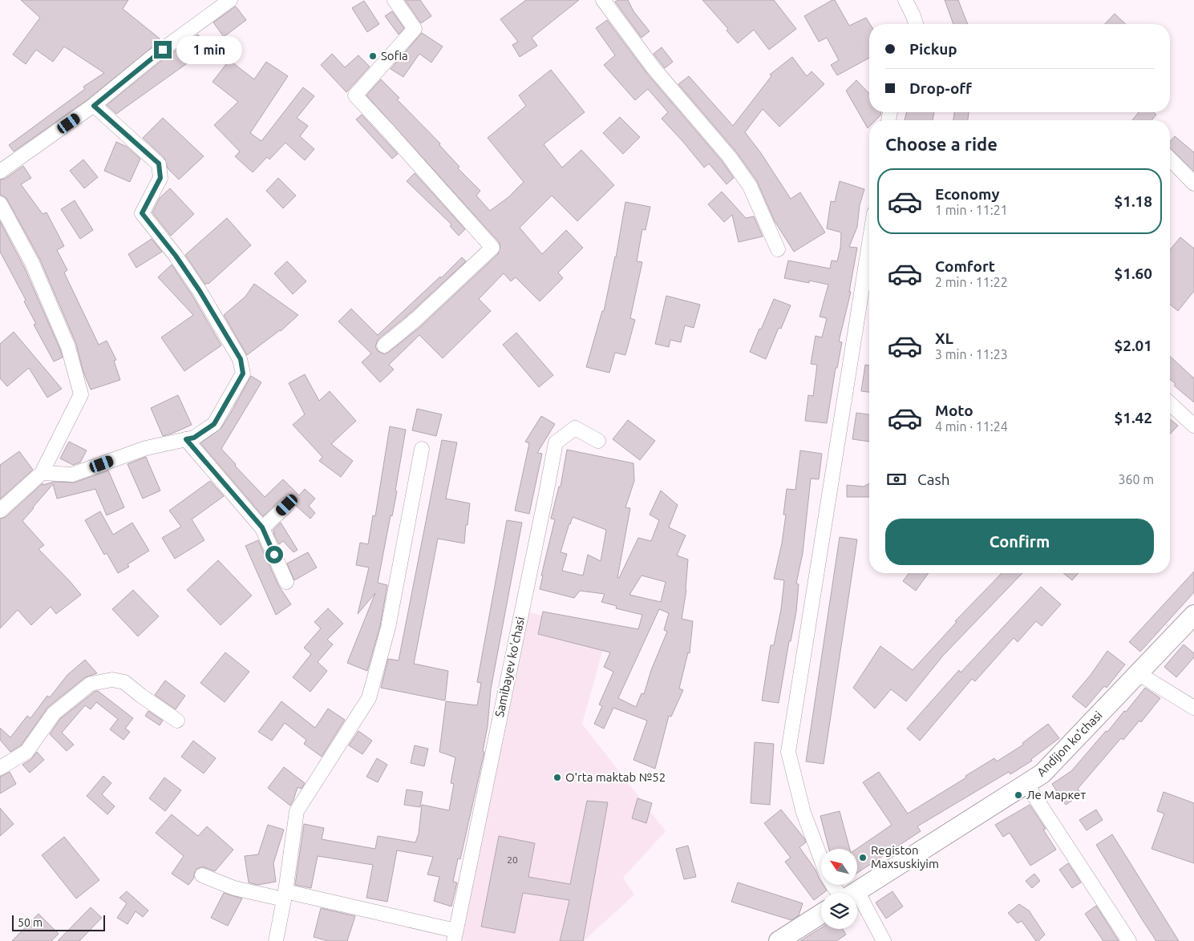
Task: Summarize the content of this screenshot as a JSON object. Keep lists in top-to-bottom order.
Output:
{
  "streets": {
    "street": ["Samibayev ko'chasi", "Andijon ko'chasi"]
  },
  "places": [
    "Sofia",
    "O'rta maktab №52",
    "Ле Маркет",
    "Registon Maxsuskiyim"
  ],
  "house_numbers": ["20"],
  "scale_bar": "50 m",
  "north": "top left",
  "page": {
    "banner": ["Pickup", "Drop-off"],
    "bubble": "1 min",
    "heading": "Choose a ride",
    "list": [
      {
        "name": "Economy",
        "note": "1 min · 11:21",
        "value": "$1.18"
      },
      {
        "name": "Comfort",
        "note": "2 min · 11:22",
        "value": "$1.60"
      },
      {
        "name": "XL",
        "note": "3 min · 11:23",
        "value": "$2.01"
      },
      {
        "name": "Moto",
        "note": "4 min · 11:24",
        "value": "$1.42"
      }
    ],
    "pay": ["Cash", "360 m"],
    "buttons": "Confirm",
    "scale": "50 m"
  }
}
